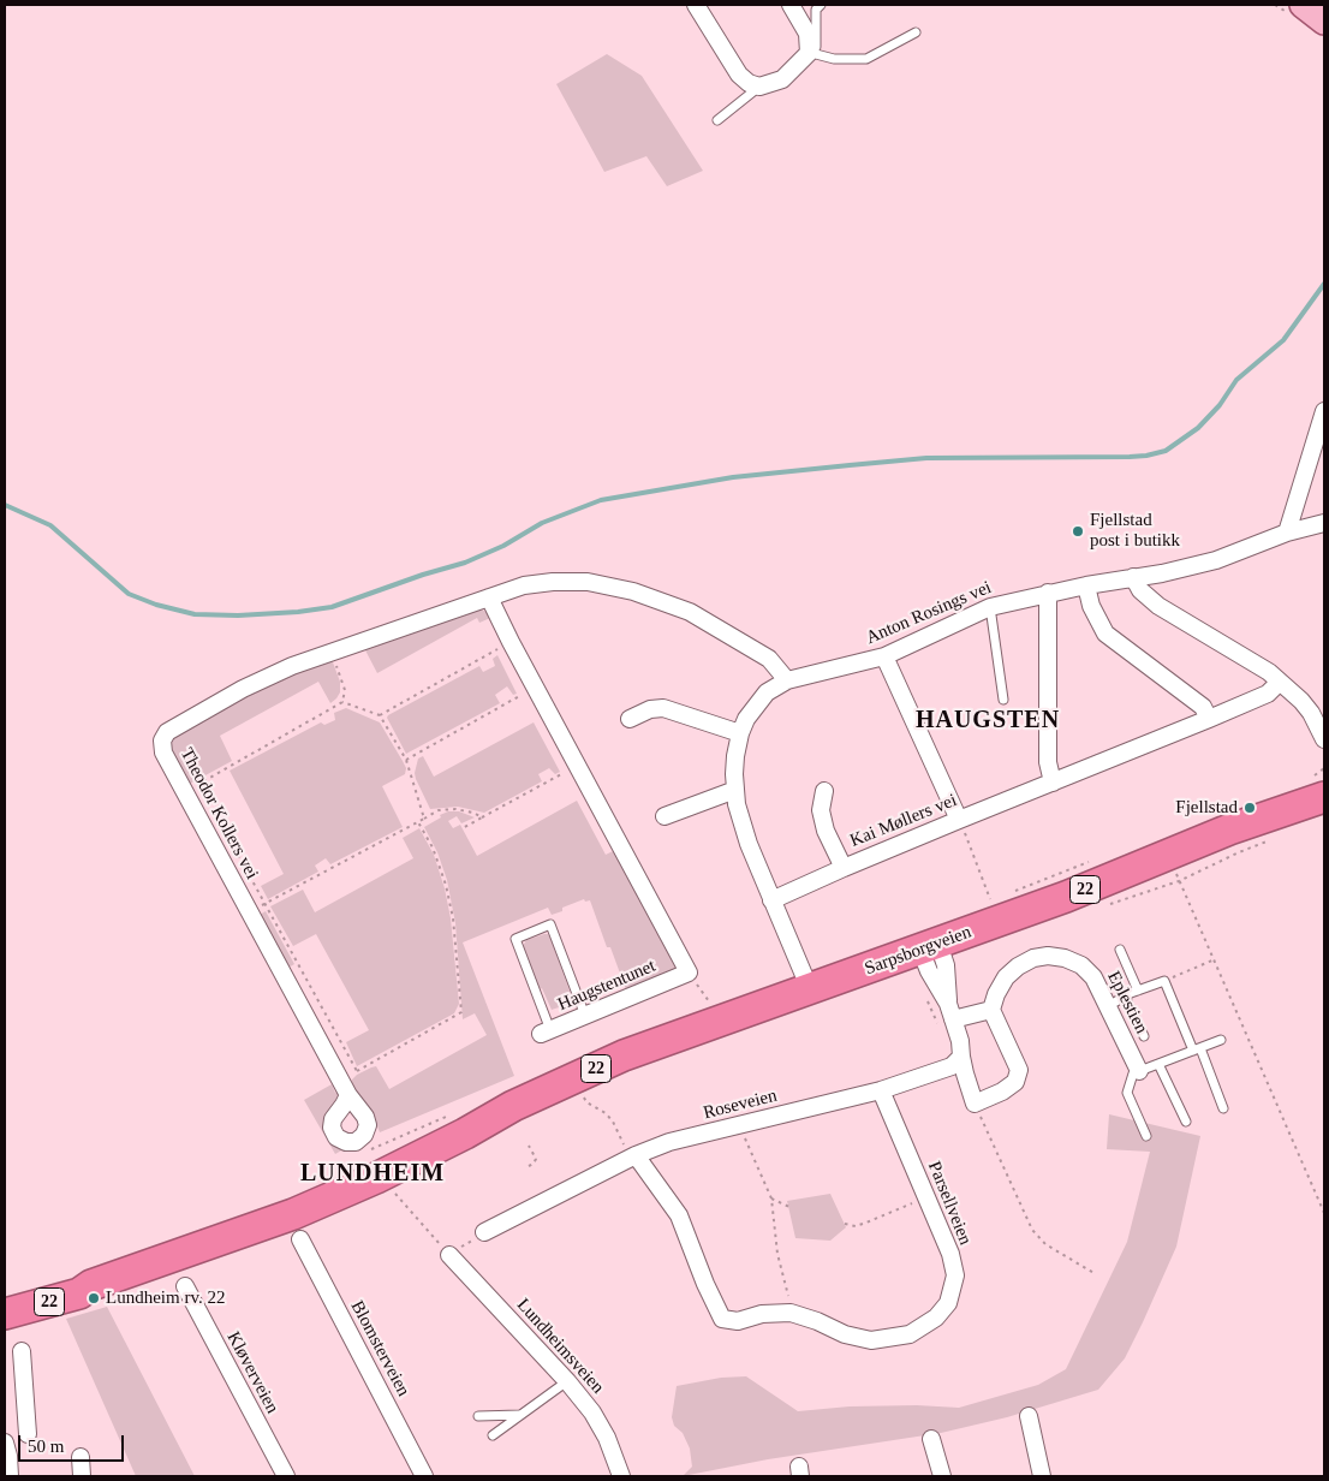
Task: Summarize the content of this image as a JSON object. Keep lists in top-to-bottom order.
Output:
{
  "streets": {
    "highway": ["22", "Sarpsborgveien"],
    "street": [
      "Anton Rosings vei",
      "Theodor Kollers vei",
      "Kai Møllers vei",
      "Haugstentunet",
      "Eplestien",
      "Roseveien",
      "Parsellveien",
      "Lundheimsveien",
      "Blomsterveien",
      "Kløverveien"
    ]
  },
  "crossings": [
    ["Anton Rosings vei", "Theodor Kollers vei"],
    ["Anton Rosings vei", "Kai Møllers vei"],
    ["Anton Rosings vei", "Sarpsborgveien"],
    ["Roseveien", "Parsellveien"]
  ],
  "districts": ["HAUGSTEN", "LUNDHEIM"],
  "places": ["Fjellstad post i butikk", "Fjellstad", "Lundheim rv. 22"],
  "scale_bar": "50 m"
}
